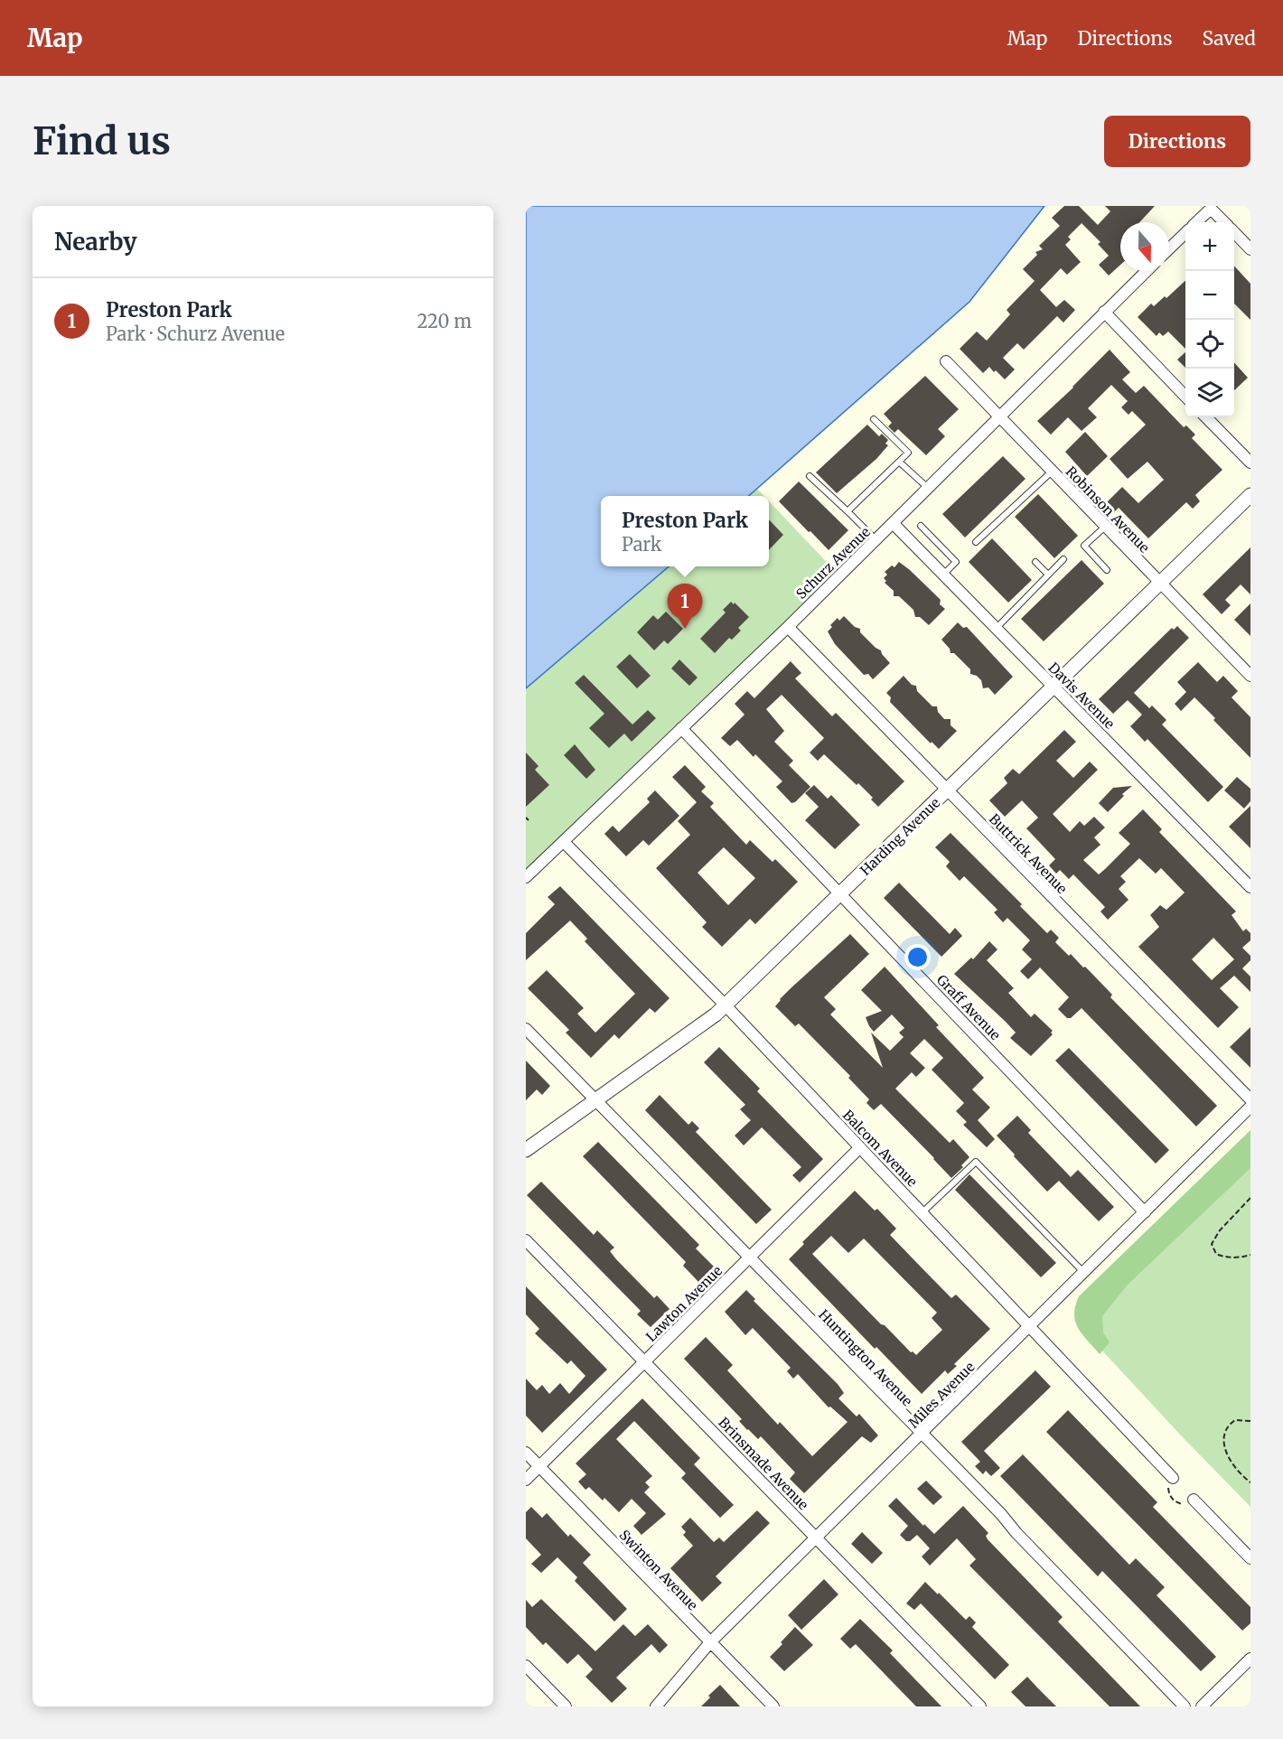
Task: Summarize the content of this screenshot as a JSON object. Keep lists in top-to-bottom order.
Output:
{
  "streets": {
    "street": [
      "Robinson Avenue",
      "Schurz Avenue",
      "Davis Avenue",
      "Harding Avenue",
      "Buttrick Avenue",
      "Graff Avenue",
      "Balcom Avenue",
      "Lawton Avenue",
      "Huntington Avenue",
      "Miles Avenue",
      "Brinsmade Avenue",
      "Swinton Avenue"
    ]
  },
  "crossings": [
    ["Robinson Avenue", "Schurz Avenue"],
    ["Robinson Avenue", "Harding Avenue"],
    ["Schurz Avenue", "Davis Avenue"],
    ["Schurz Avenue", "Buttrick Avenue"],
    ["Schurz Avenue", "Graff Avenue"],
    ["Schurz Avenue", "Balcom Avenue"],
    ["Davis Avenue", "Harding Avenue"],
    ["Harding Avenue", "Buttrick Avenue"],
    ["Harding Avenue", "Graff Avenue"],
    ["Harding Avenue", "Balcom Avenue"],
    ["Harding Avenue", "Huntington Avenue"],
    ["Graff Avenue", "Miles Avenue"],
    ["Balcom Avenue", "Lawton Avenue"],
    ["Balcom Avenue", "Miles Avenue"],
    ["Lawton Avenue", "Huntington Avenue"],
    ["Lawton Avenue", "Brinsmade Avenue"],
    ["Lawton Avenue", "Swinton Avenue"],
    ["Huntington Avenue", "Miles Avenue"],
    ["Miles Avenue", "Brinsmade Avenue"],
    ["Miles Avenue", "Swinton Avenue"]
  ],
  "north": "bottom",
  "page": {
    "header": "Map",
    "nav": ["Map", "Directions", "Saved"],
    "buttons": "Directions",
    "title": "Find us",
    "heading": "Nearby",
    "map_buttons": ["+", "−"],
    "list": [
      {
        "mark": "1",
        "name": "Preston Park",
        "note": "Park · Schurz Avenue",
        "value": "220 m"
      }
    ],
    "popup": ["Preston Park", "Park"],
    "pins": "1"
  }
}
